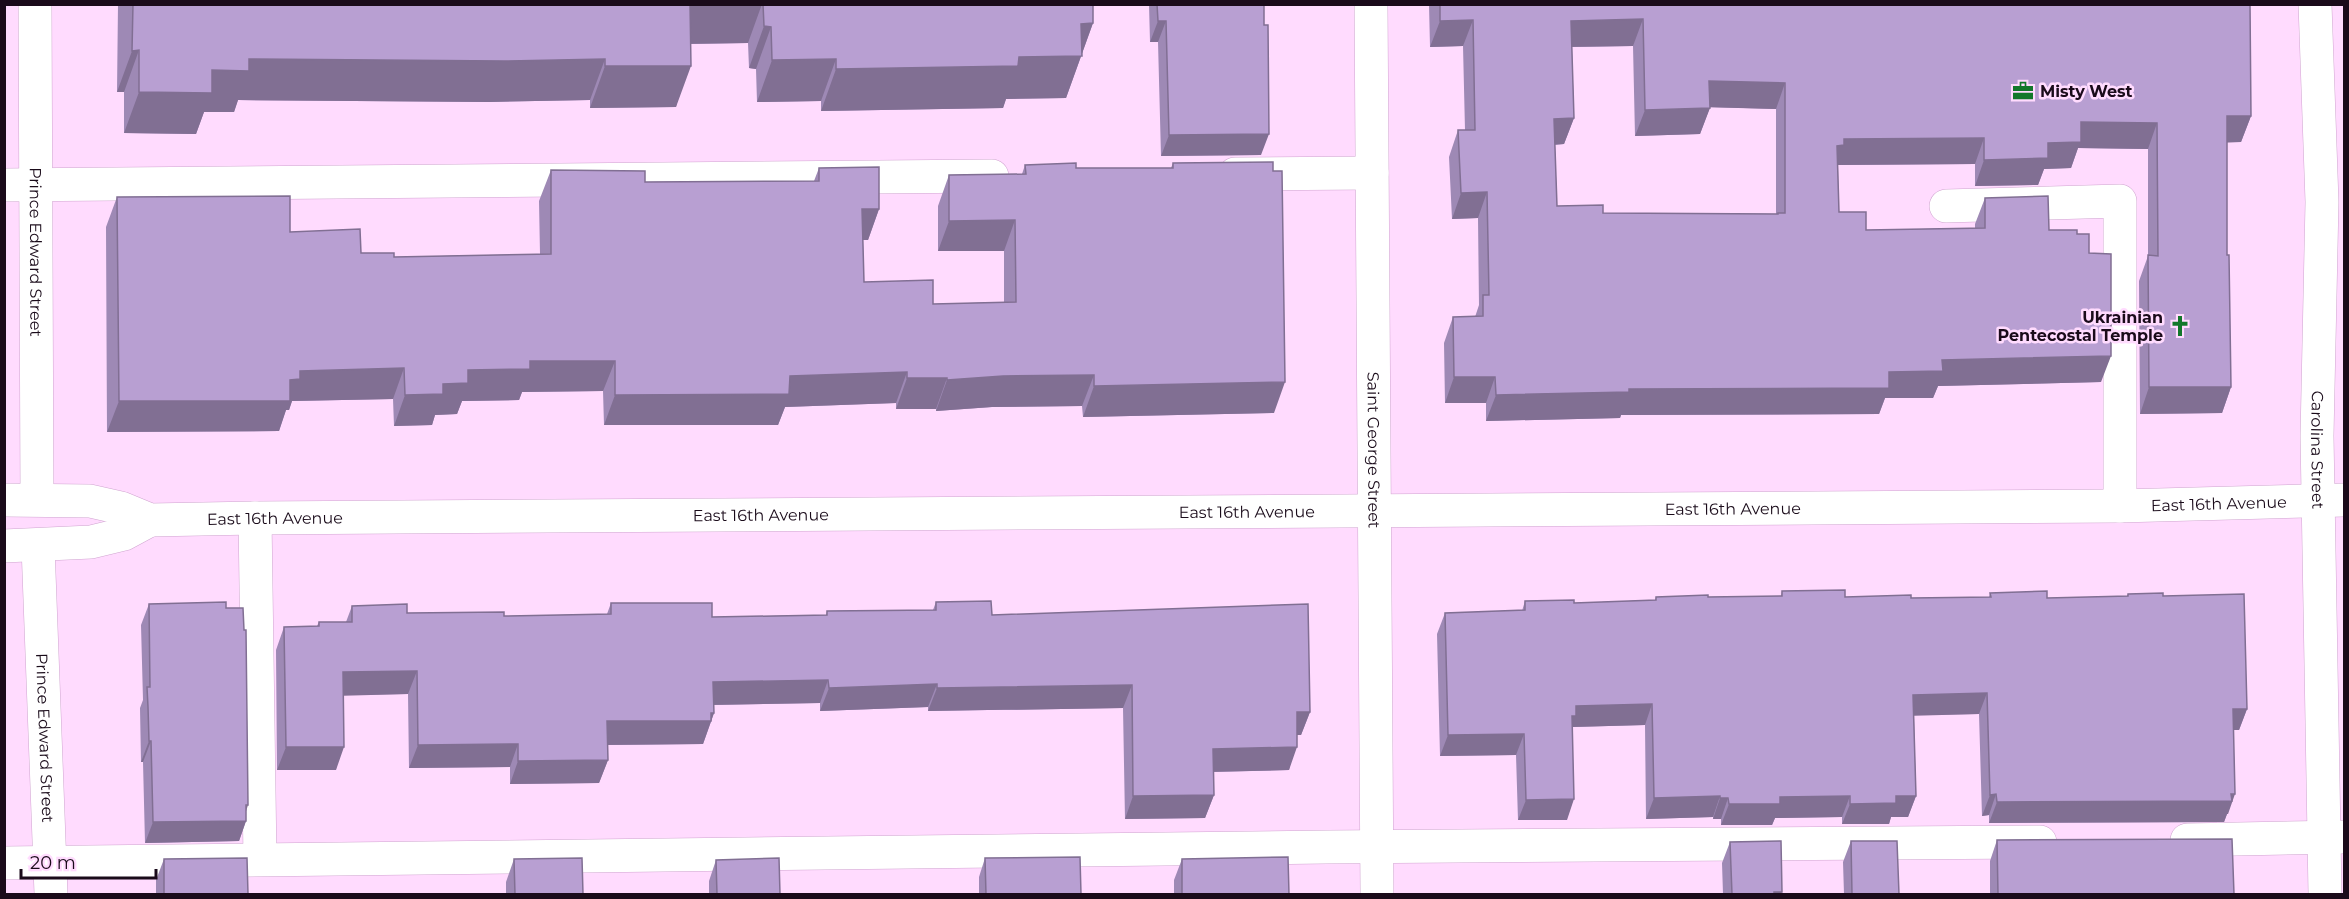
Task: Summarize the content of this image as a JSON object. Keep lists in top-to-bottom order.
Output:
{
  "streets": {
    "street": [
      "Prince Edward Street",
      "Saint George Street",
      "Carolina Street",
      "East 16th Avenue"
    ]
  },
  "crossings": [
    ["Prince Edward Street", "East 16th Avenue"],
    ["Saint George Street", "East 16th Avenue"],
    ["Carolina Street", "East 16th Avenue"]
  ],
  "places": {
    "office": ["Misty West"],
    "church": ["Ukrainian Pentecostal Temple"]
  },
  "scale_bar": "20 m"
}
